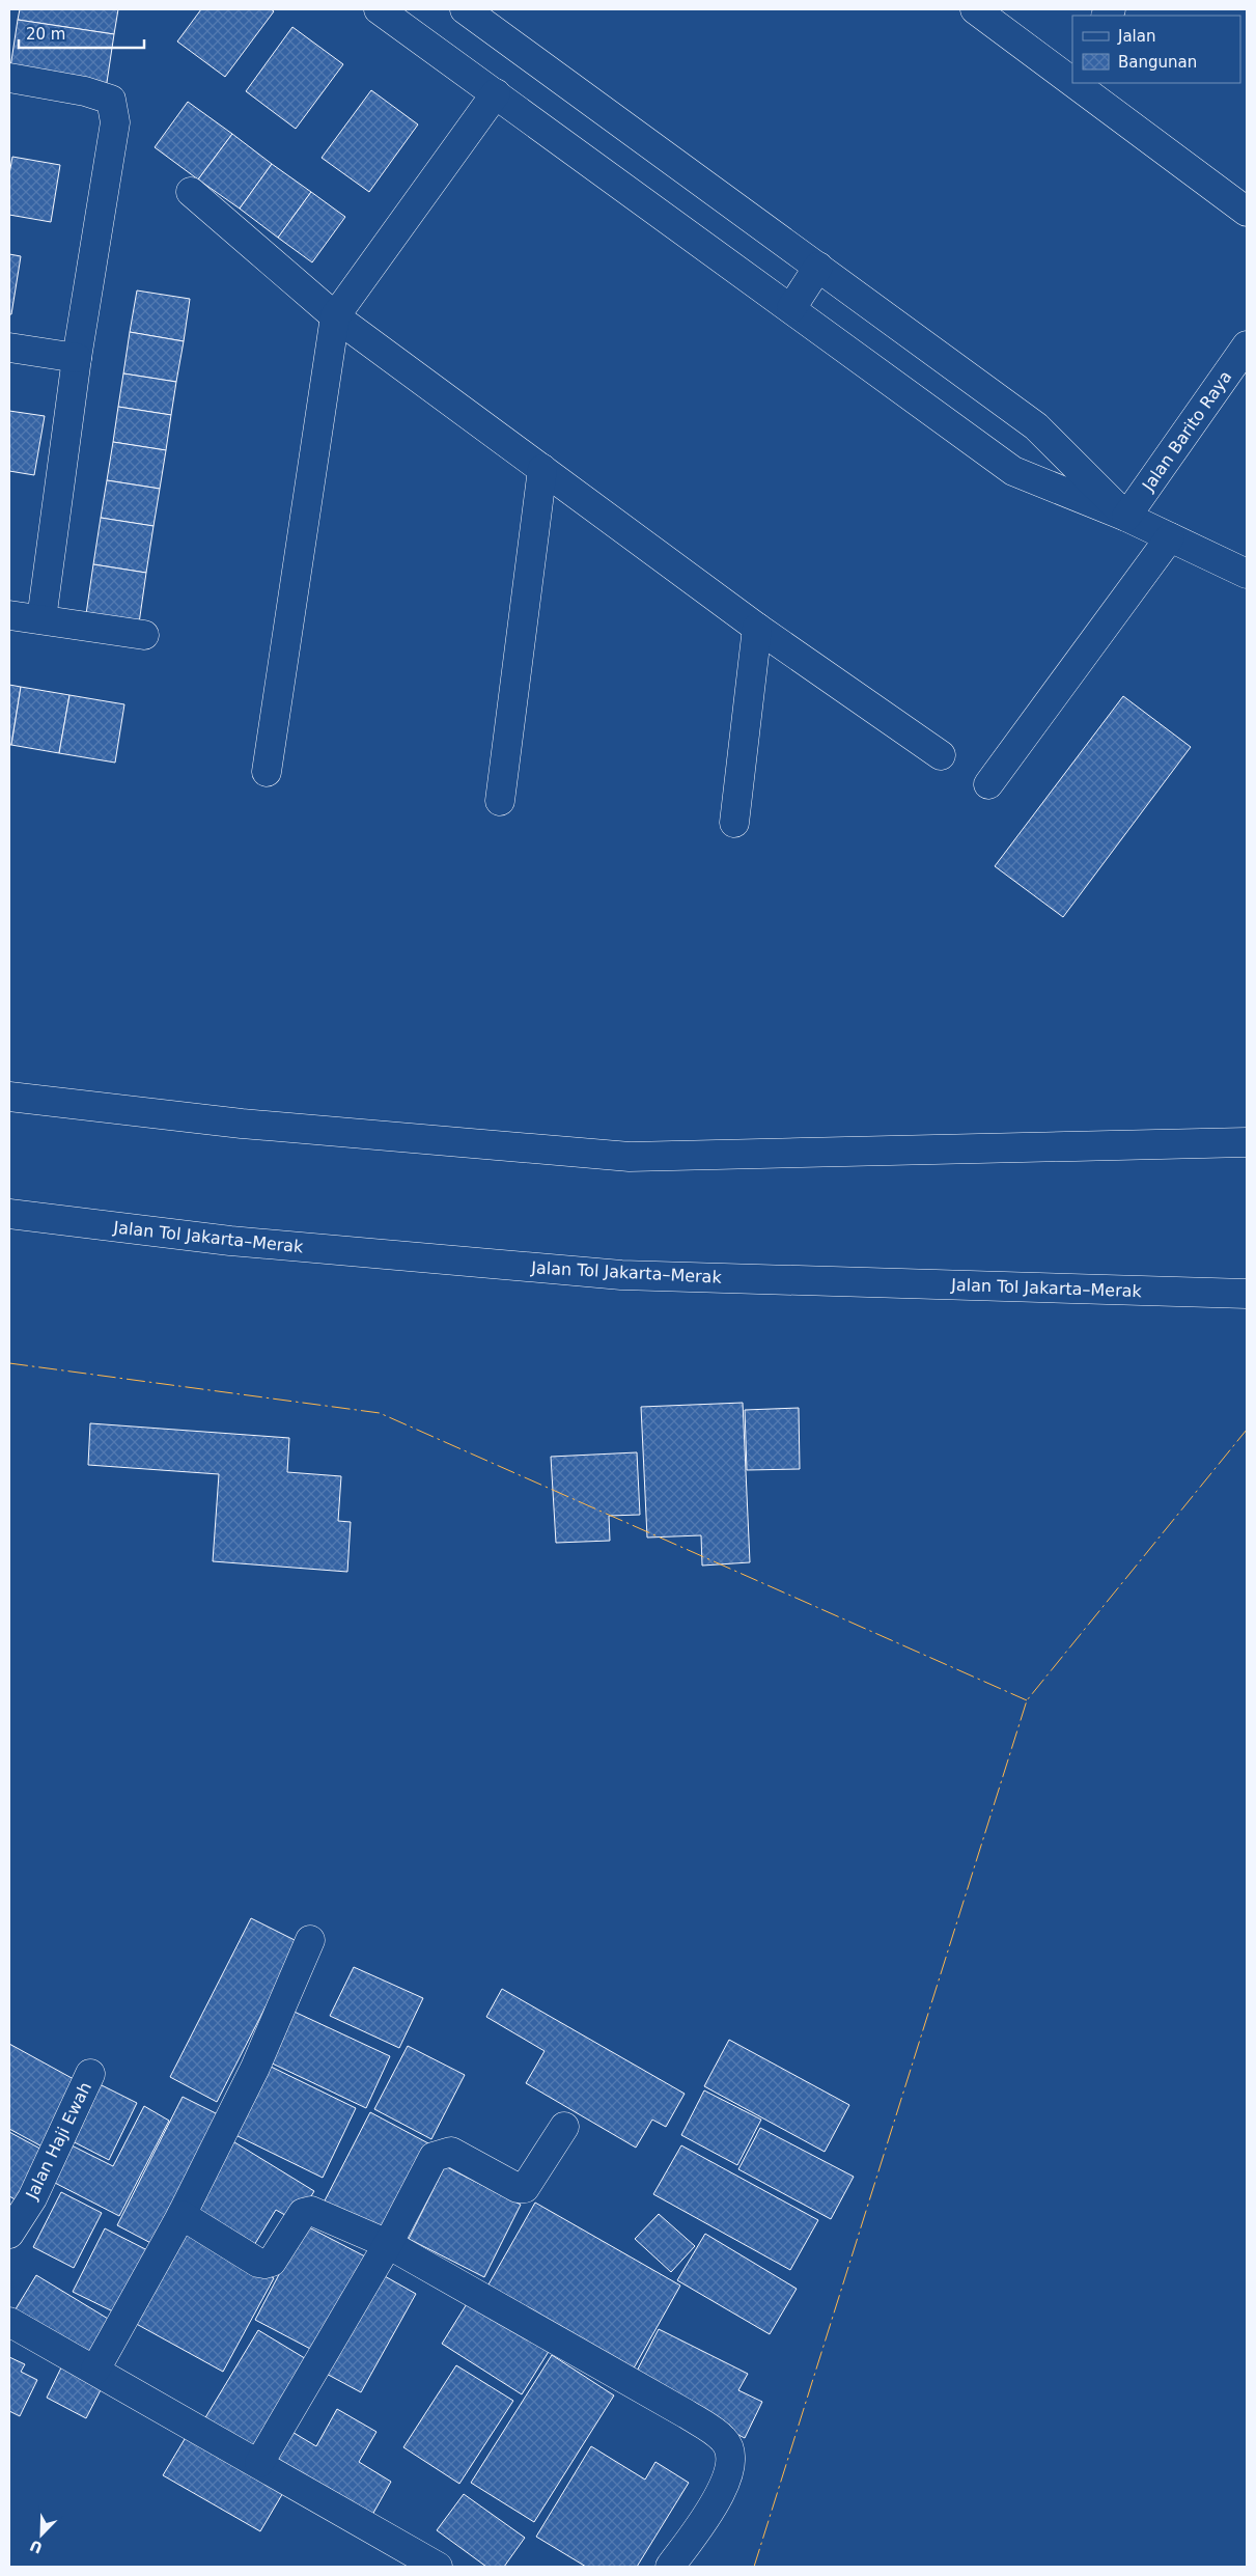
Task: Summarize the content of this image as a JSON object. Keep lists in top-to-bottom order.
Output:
{
  "streets": {
    "main road": ["Jalan Barito Raya", "Jalan Tol Jakarta–Merak", "Jalan Haji Ewah"]
  },
  "legend": ["Jalan", "Bangunan"],
  "scale_bar": "20 m",
  "north": "bottom left"
}
